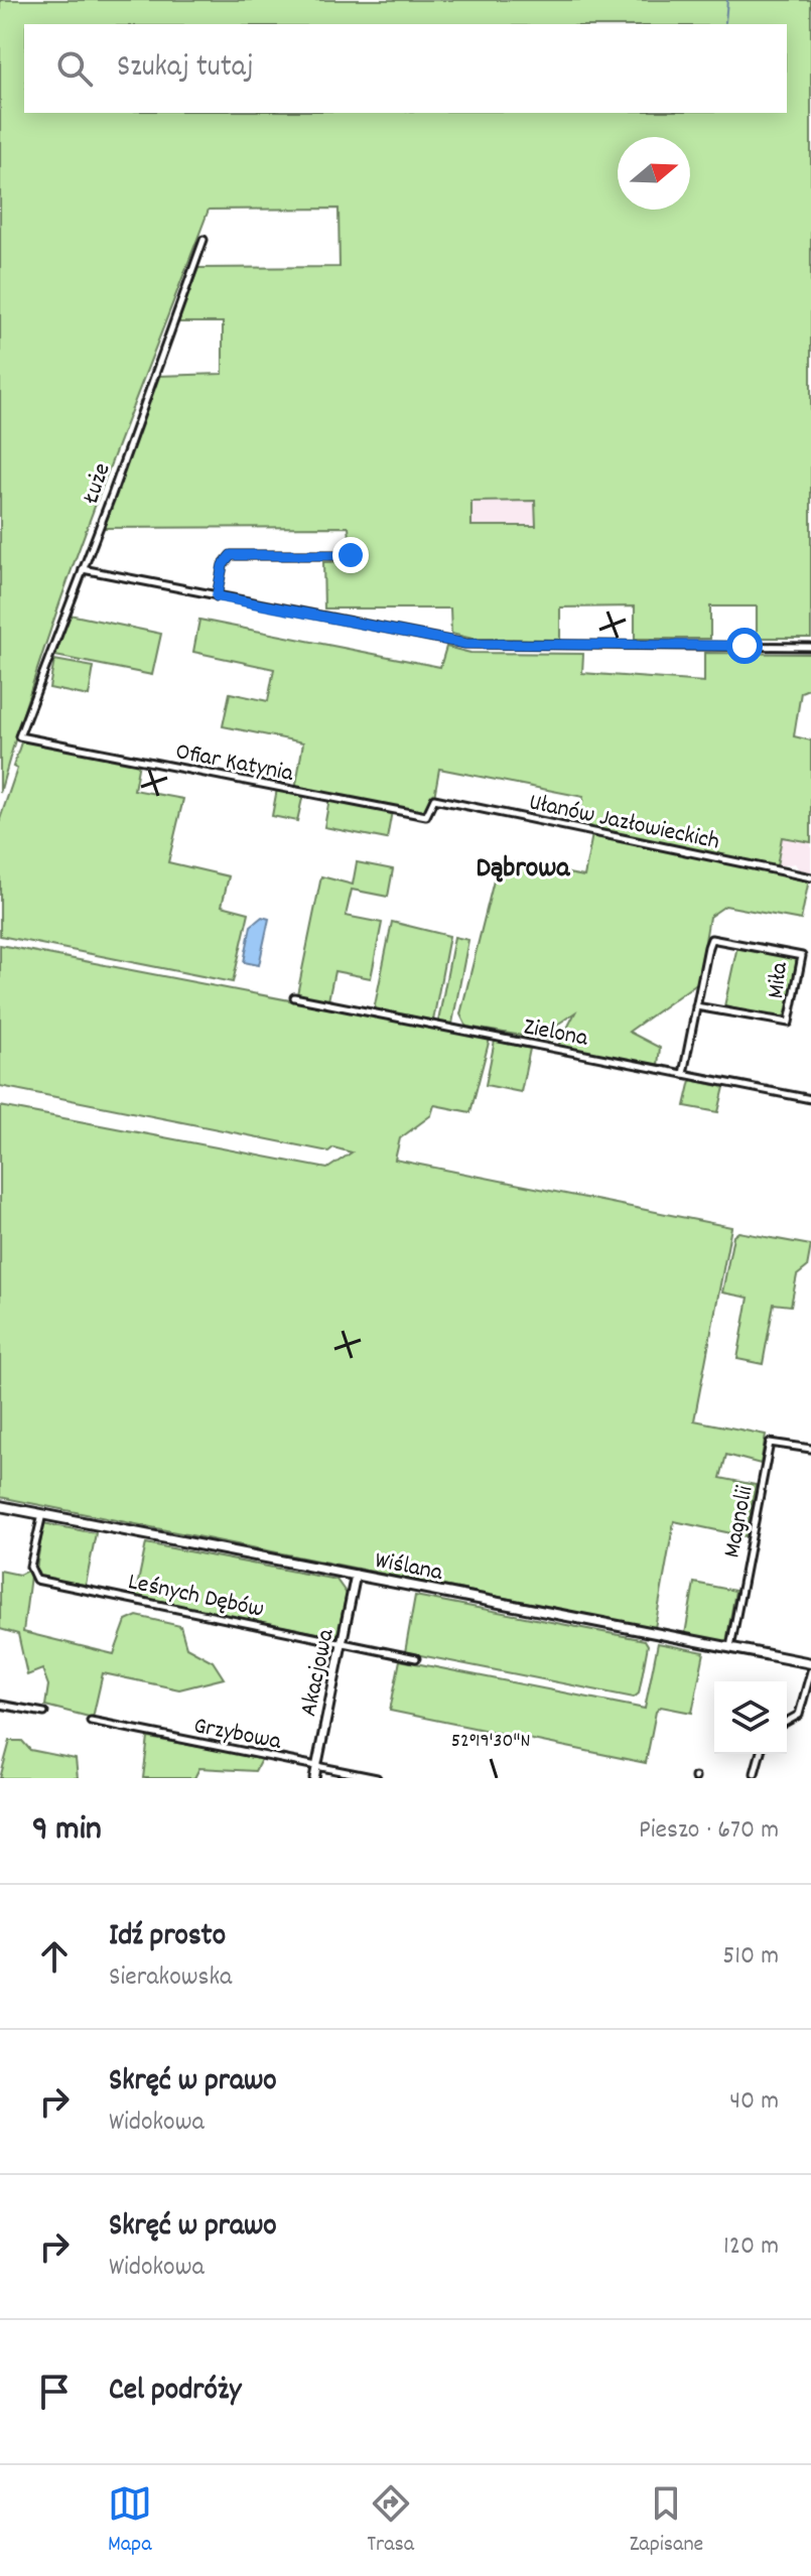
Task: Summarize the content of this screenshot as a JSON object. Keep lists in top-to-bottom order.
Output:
{
  "streets": {
    "main road": ["Wiślana"],
    "street": [
      "Łuże",
      "Ofiar Katynia",
      "Ułanów Jazłowieckich",
      "Miła",
      "Zielona",
      "Magnolii",
      "Leśnych Dębów",
      "Akacjowa",
      "Grzybowa"
    ]
  },
  "crossings": [
    ["Łuże", "Ofiar Katynia"],
    ["Ofiar Katynia", "Ułanów Jazłowieckich"],
    ["Miła", "Zielona"],
    ["Magnolii", "Wiślana"],
    ["Wiślana", "Leśnych Dębów"],
    ["Wiślana", "Akacjowa"],
    ["Leśnych Dębów", "Akacjowa"],
    ["Akacjowa", "Grzybowa"]
  ],
  "districts": ["Dąbrowa"],
  "north": "right",
  "page": {
    "search": "Szukaj tutaj",
    "heading": ["9 min", "Pieszo · 670 m"],
    "list": [
      ["Idź prosto", "Sierakowska", "510 m"],
      ["Skręć w prawo", "Widokowa", "40 m"],
      ["Skręć w prawo", "Widokowa", "120 m"],
      "Cel podróży"
    ],
    "nav": ["Mapa", "Trasa", "Zapisane"]
  },
  "coordinates": ["52°19'30\"N"]
}
